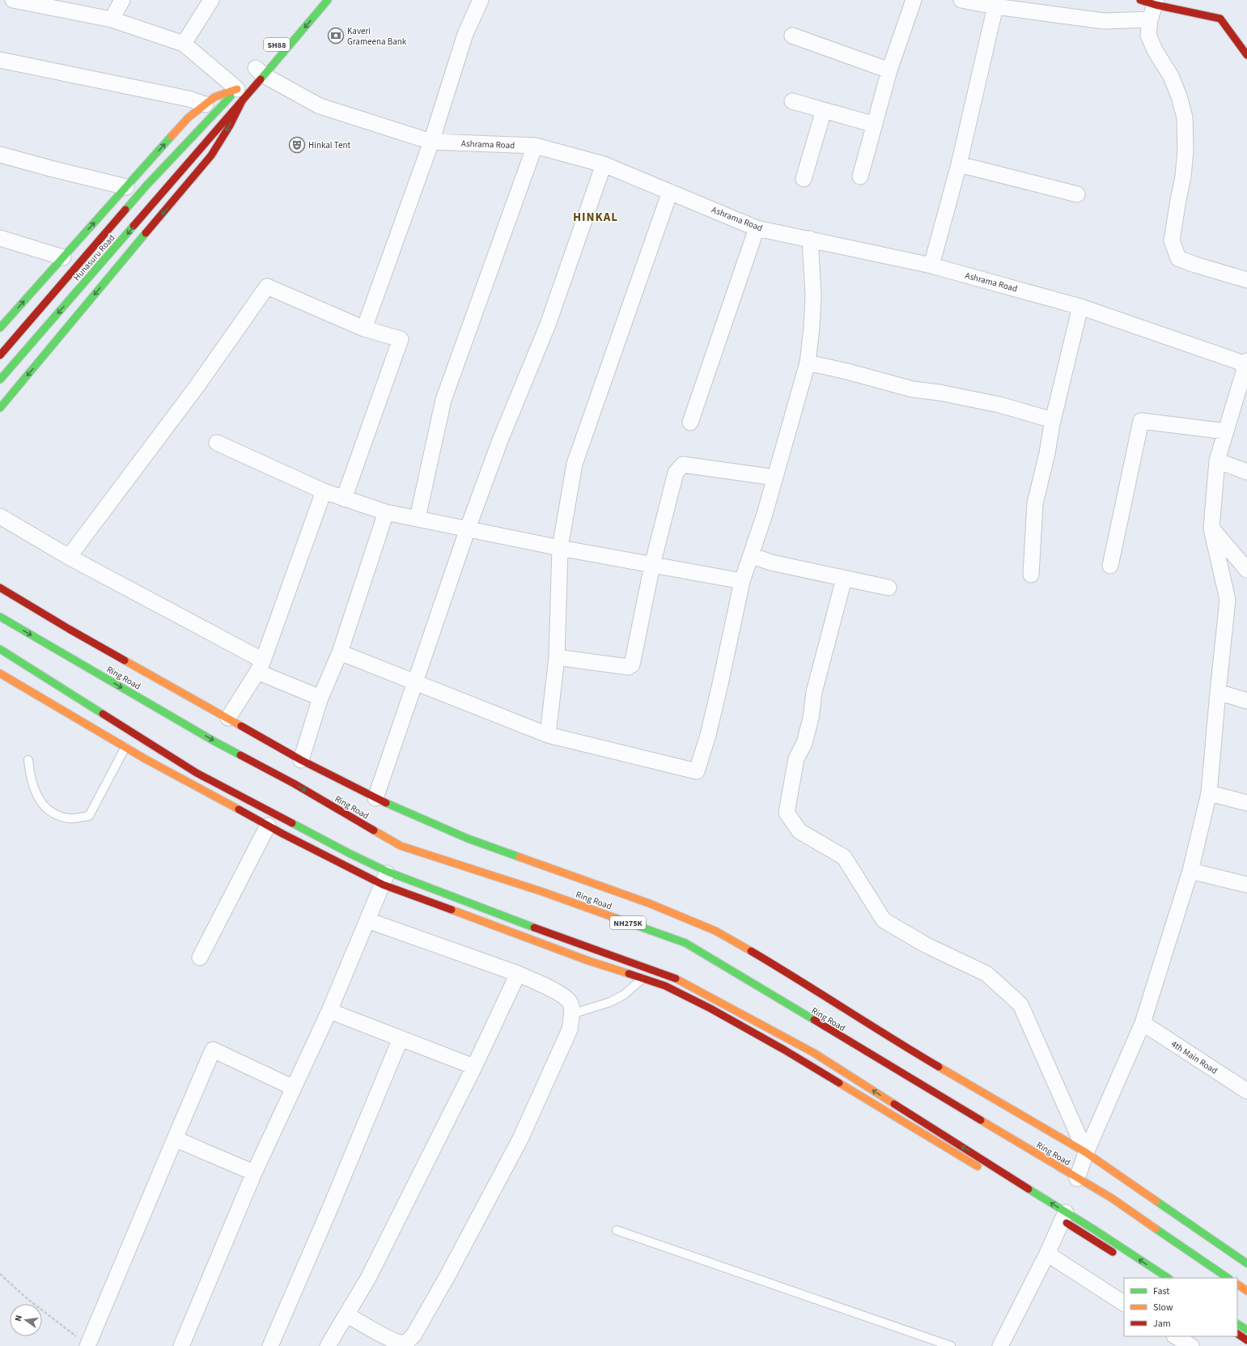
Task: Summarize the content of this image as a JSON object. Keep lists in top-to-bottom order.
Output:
{
  "streets": {
    "main road": ["Hunasuru Road", "Ring Road", "NH275K"],
    "street": ["Ashrama Road", "4th Main Road"]
  },
  "districts": ["HINKAL"],
  "places": {
    "bank": ["Kaveri Grameena Bank"],
    "theatre": ["Hinkal Tent"]
  },
  "legend": ["Fast", "Slow", "Jam"],
  "north": "left"
}
